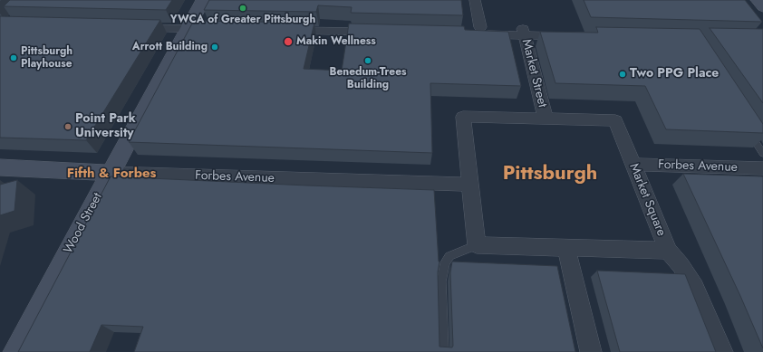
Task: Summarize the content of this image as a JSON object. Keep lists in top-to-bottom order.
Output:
{
  "streets": {
    "main road": ["Forbes Avenue", "Wood Street"],
    "street": ["Market Street", "Market Square"]
  },
  "crossings": [
    ["Market Street", "Market Square"],
    ["Forbes Avenue", "Market Square"],
    ["Forbes Avenue", "Wood Street"]
  ],
  "districts": ["Fifth & Forbes", "Pittsburgh"],
  "places": [
    "YWCA of Greater Pittsburgh",
    "Makin Wellness",
    "Arrott Building",
    "Pittsburgh Playhouse",
    "Benedum-Trees Building",
    "Two PPG Place",
    "Point Park University"
  ]
}
